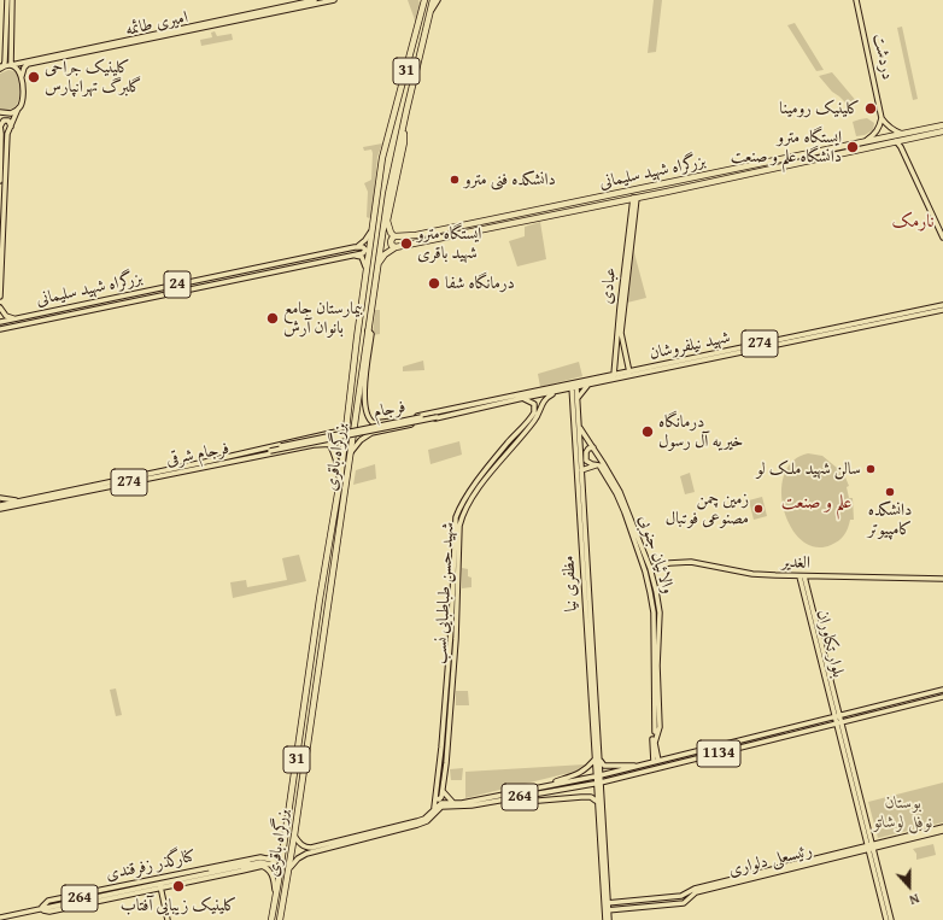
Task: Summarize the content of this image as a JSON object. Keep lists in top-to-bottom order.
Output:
{
  "streets": {
    "highway": ["31", "بزرگراه شهید سلیمانی", "بزرگراه باقری"],
    "main road": [
      "امیری طائمه",
      "دردشت",
      "24",
      "عبادی",
      "274",
      "شهید نیلفروشان",
      "فرجام",
      "فرجام شرقی",
      "والائیان جنوبی",
      "الغدیر",
      "مظفری نیا",
      "شهید حسن طباطبایی نسب",
      "بلوار تکاوران",
      "1134",
      "264",
      "رئیسعلی دلواری"
    ]
  },
  "crossings": [
    ["31", "بزرگراه باقری"],
    ["بزرگراه شهید سلیمانی", "عبادی"],
    ["عبادی", "شهید نیلفروشان"],
    ["شهید نیلفروشان", "فرجام"],
    ["شهید نیلفروشان", "مظفری نیا"],
    ["شهید نیلفروشان", "شهید حسن طباطبایی نسب"],
    ["فرجام", "فرجام شرقی"],
    ["بزرگراه باقری", "264"],
    ["والائیان جنوبی", "الغدیر"],
    ["والائیان جنوبی", "مظفری نیا"],
    ["والائیان جنوبی", "1134"],
    ["الغدیر", "بلوار تکاوران"],
    ["مظفری نیا", "1134"],
    ["مظفری نیا", "264"],
    ["شهید حسن طباطبایی نسب", "264"],
    ["بلوار تکاوران", "1134"],
    ["1134", "264"]
  ],
  "districts": ["نارمک", "علم و صنعت"],
  "parks": ["بوستان نوفل لوشاتو"],
  "places": [
    "کلینیک جراحی گلبرگ تهرانپارس",
    "کلینیک رومینا",
    "ایستگاه مترو دانشگاه علم و صنعت",
    "دانشکده فنی مترو",
    "ایستگاه مترو شهید باقری",
    "درمانگاه شفا",
    "بیمارستان جامع بانوان آرش",
    "درمانگاه خیریه آل رسول",
    "سالن شهید ملک لو",
    "دانشکده کامپیوتر",
    "زمین چمن مصنوعی فوتبال",
    "کلینیک زیبایی آفتاب"
  ],
  "north": "bottom"
}
